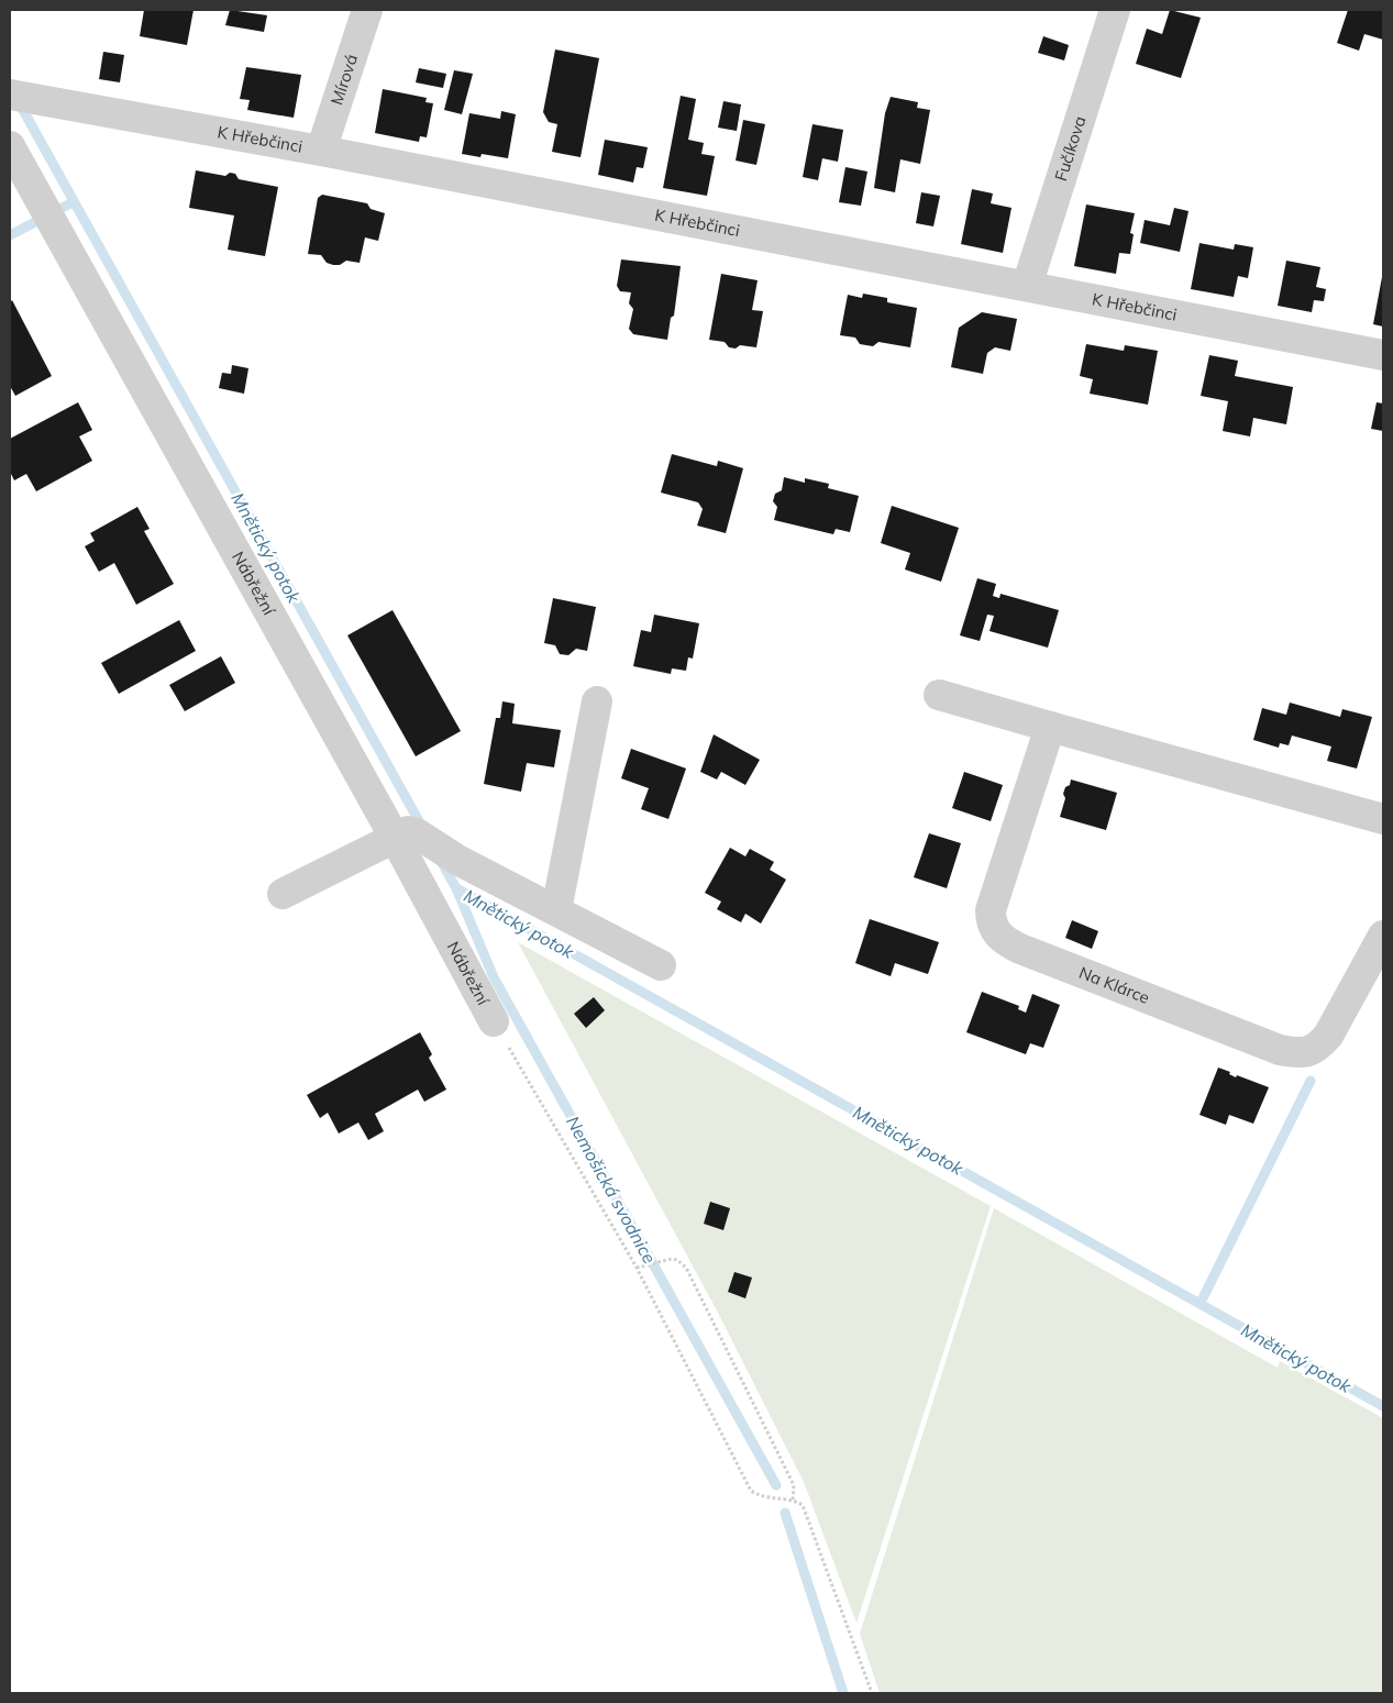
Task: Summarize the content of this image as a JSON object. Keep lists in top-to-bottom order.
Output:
{
  "streets": {
    "street": [
      "Mírová",
      "K Hřebčinci",
      "Fučíkova",
      "Nábřežní",
      "Na Klárce"
    ]
  },
  "crossings": [
    ["Mírová", "K Hřebčinci"],
    ["K Hřebčinci", "Fučíkova"]
  ],
  "water": ["Mnětický potok", "Nemošická svodnice"]
}
